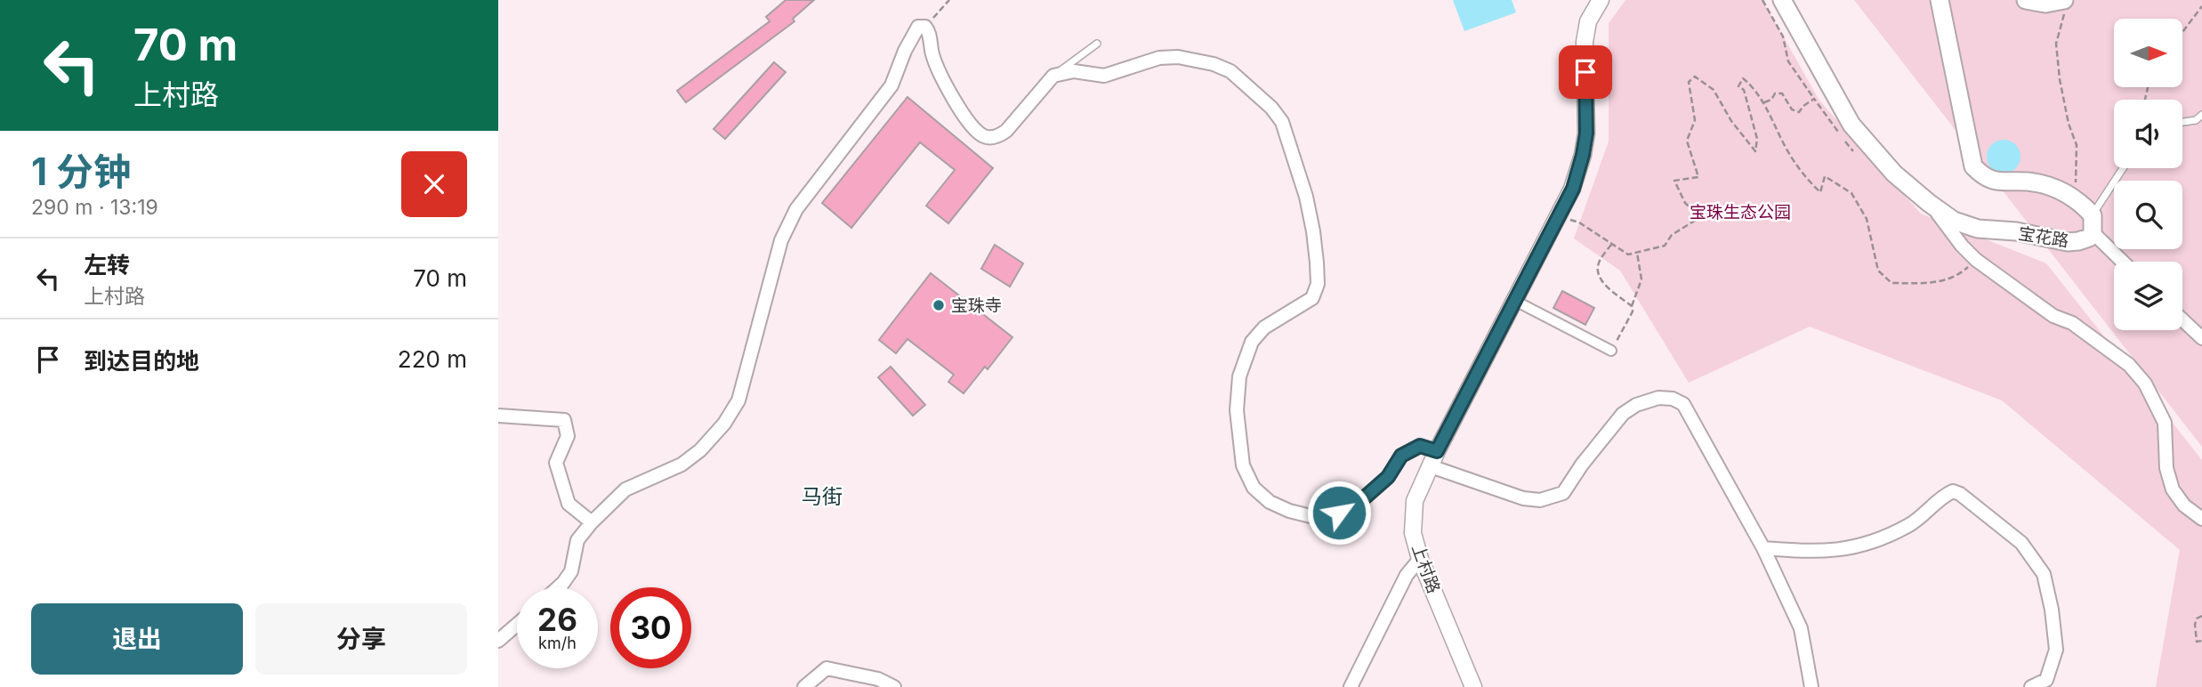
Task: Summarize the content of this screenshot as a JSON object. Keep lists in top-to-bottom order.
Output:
{
  "streets": {
    "main road": ["宝花路"],
    "street": ["上村路"]
  },
  "districts": ["马街"],
  "parks": ["宝珠生态公园"],
  "places": ["宝珠寺"],
  "north": "right",
  "page": {
    "turn": ["70 m", "上村路"],
    "heading": ["1 分钟", "290 m · 13:19"],
    "list": [
      {
        "name": "左转",
        "note": "上村路",
        "value": "70 m"
      },
      {
        "name": "到达目的地",
        "value": "220 m"
      }
    ],
    "speed": "26 km/h",
    "limit": "30",
    "buttons": ["退出", "分享"]
  }
}
